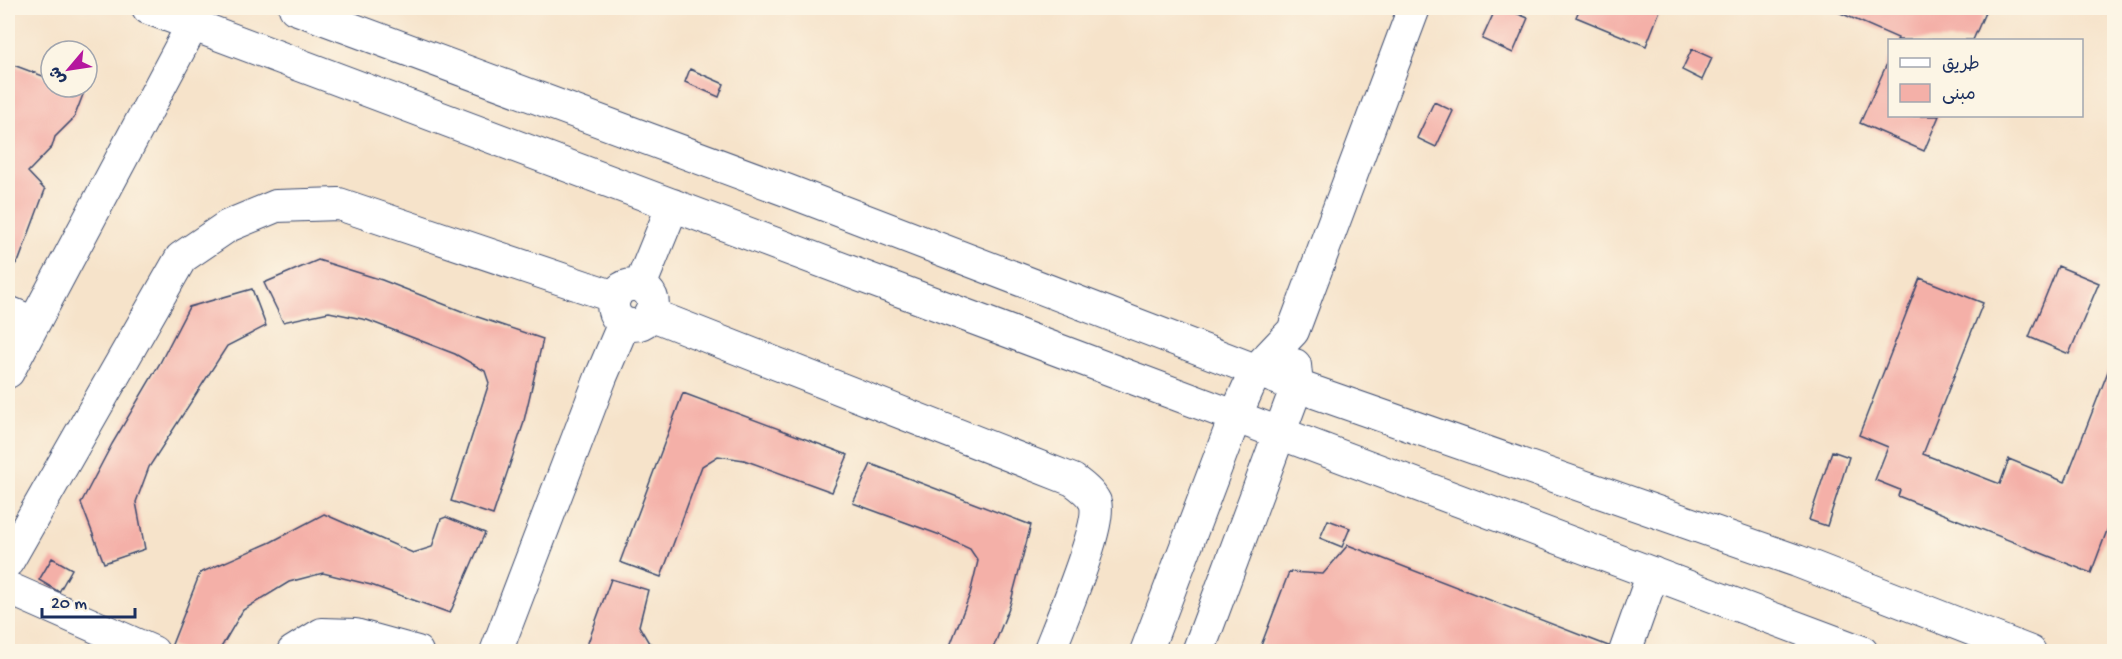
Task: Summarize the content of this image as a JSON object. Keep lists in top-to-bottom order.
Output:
{
  "legend": ["طريق", "مبنى"],
  "scale_bar": "20 m",
  "north": "bottom left"
}
